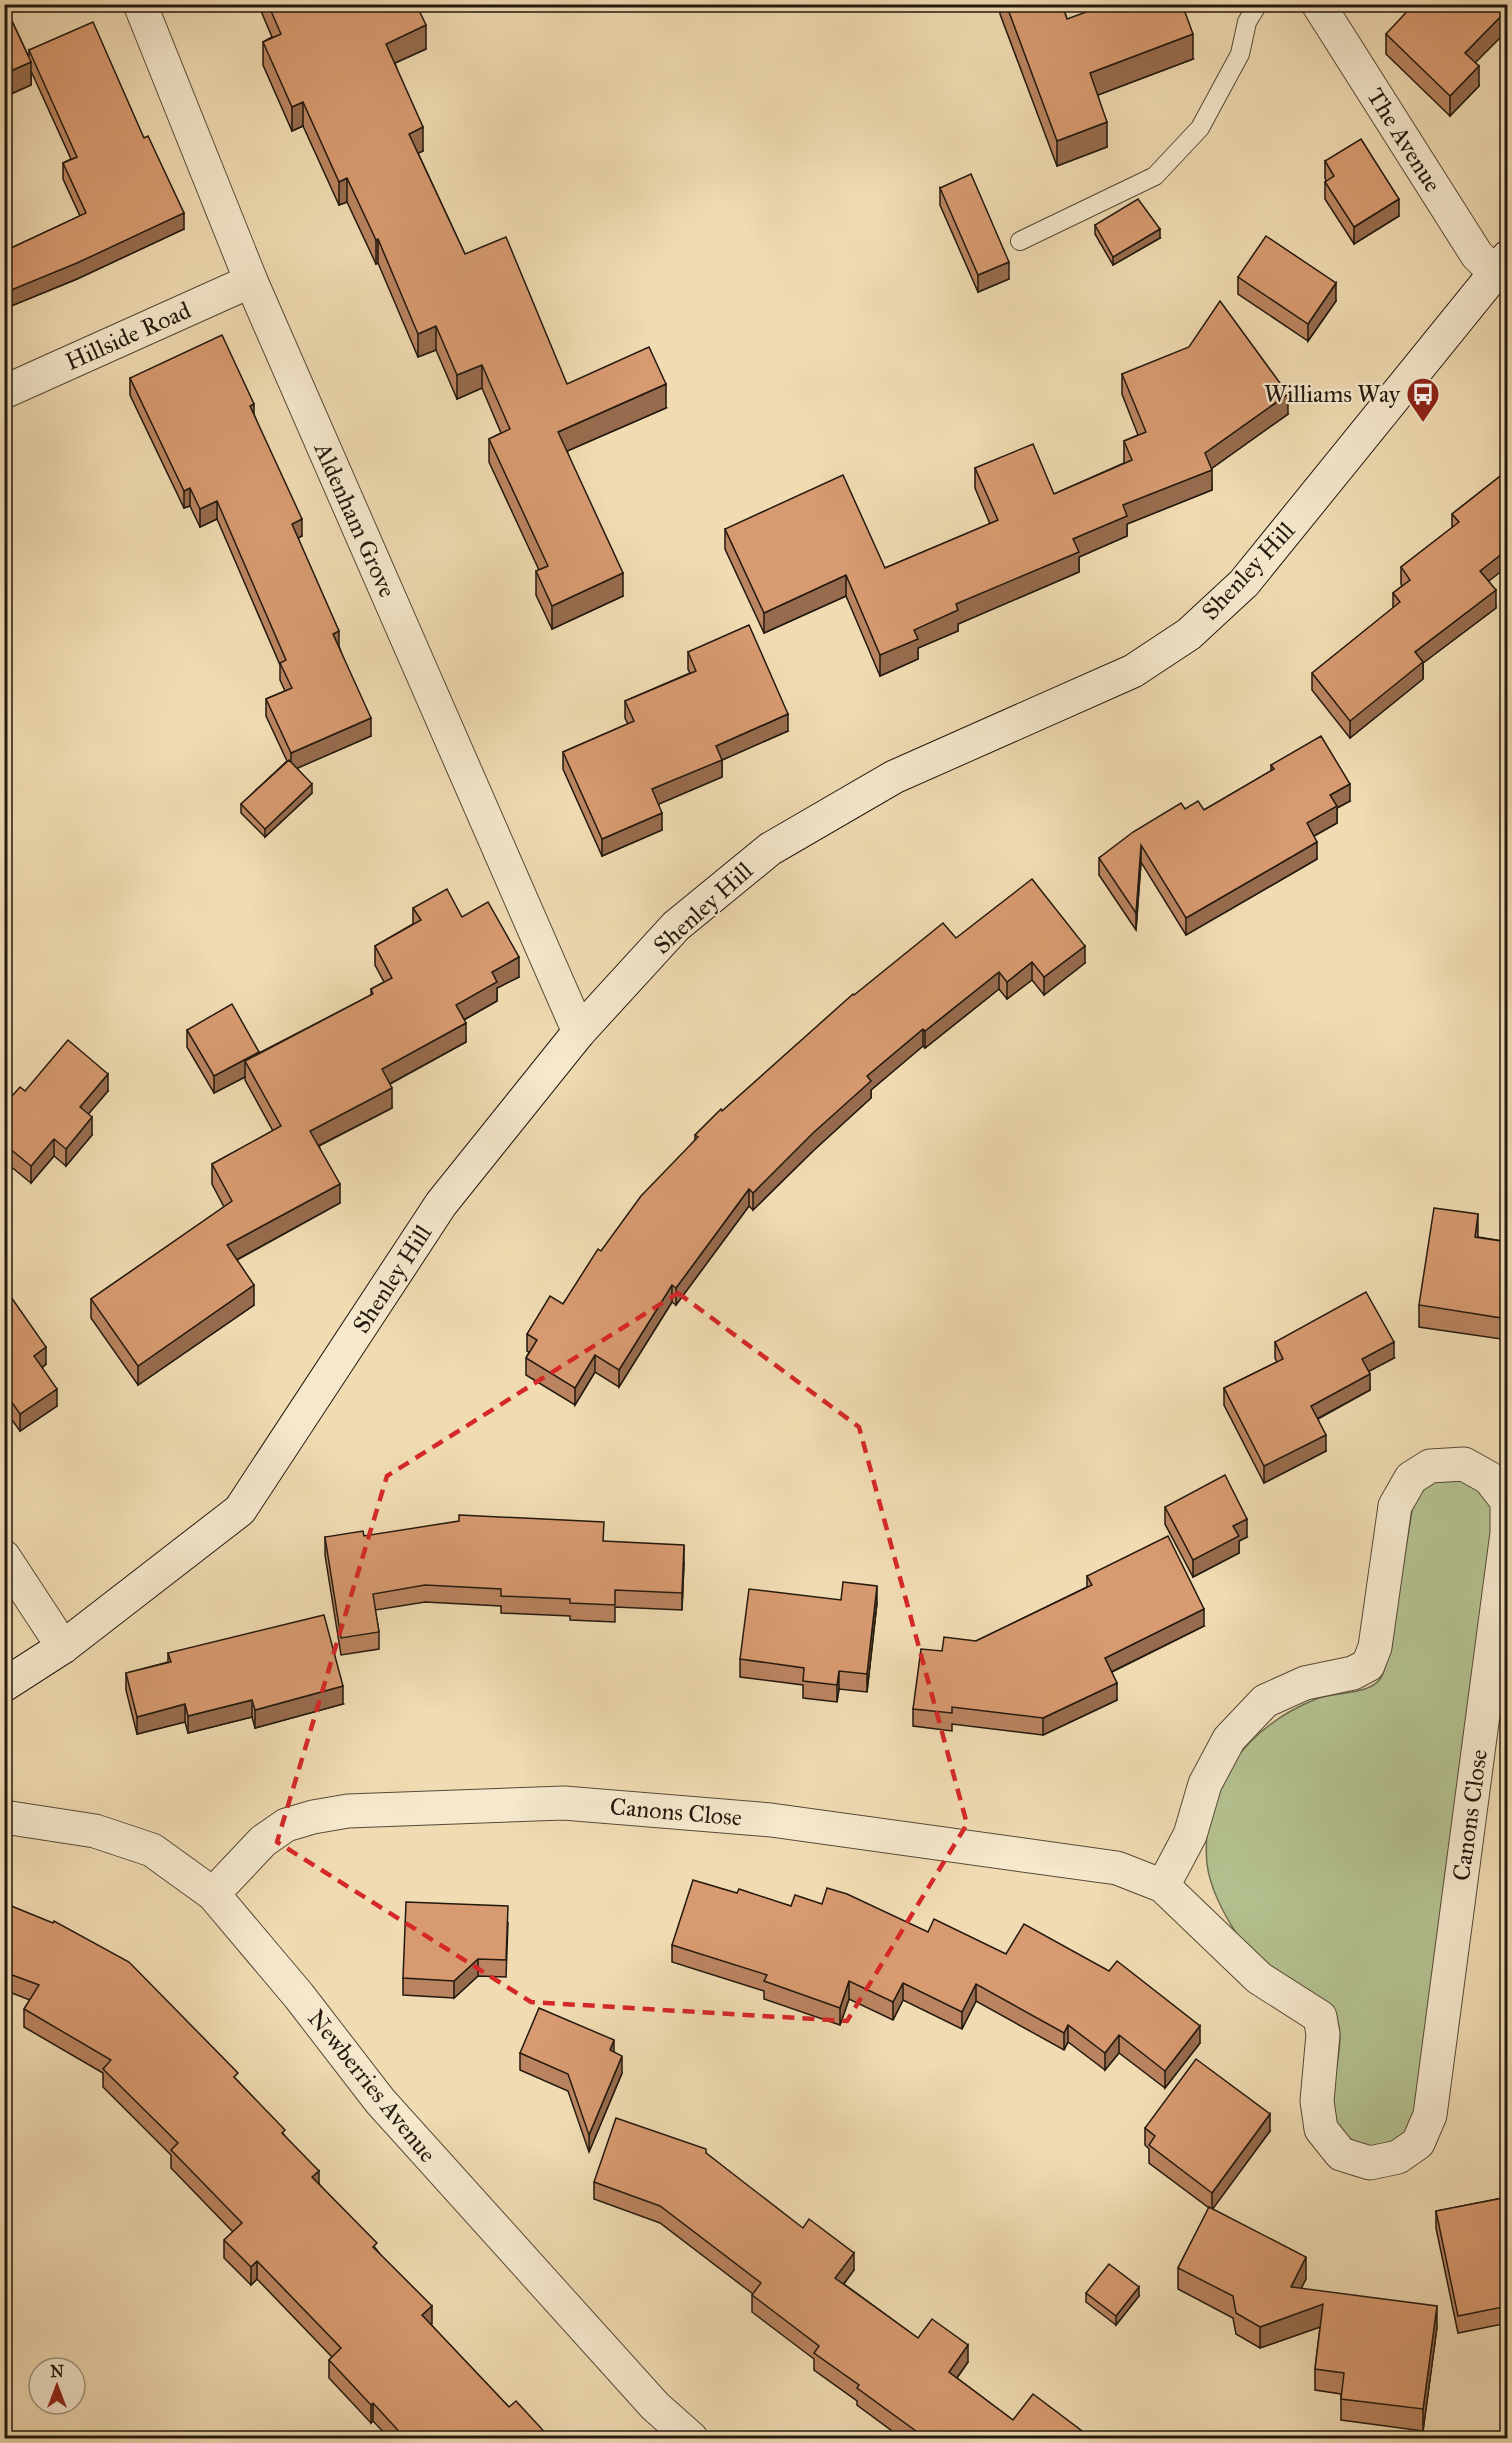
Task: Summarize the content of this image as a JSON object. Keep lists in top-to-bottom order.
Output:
{
  "streets": {
    "street": [
      "The Avenue",
      "Hillside Road",
      "Aldenham Grove",
      "Shenley Hill",
      "Canons Close",
      "Newberries Avenue"
    ]
  },
  "crossings": [
    ["The Avenue", "Shenley Hill"],
    ["Hillside Road", "Aldenham Grove"],
    ["Aldenham Grove", "Shenley Hill"],
    ["Canons Close", "Newberries Avenue"]
  ],
  "places": {
    "bus stop": ["Williams Way"]
  },
  "north": "top"
}
